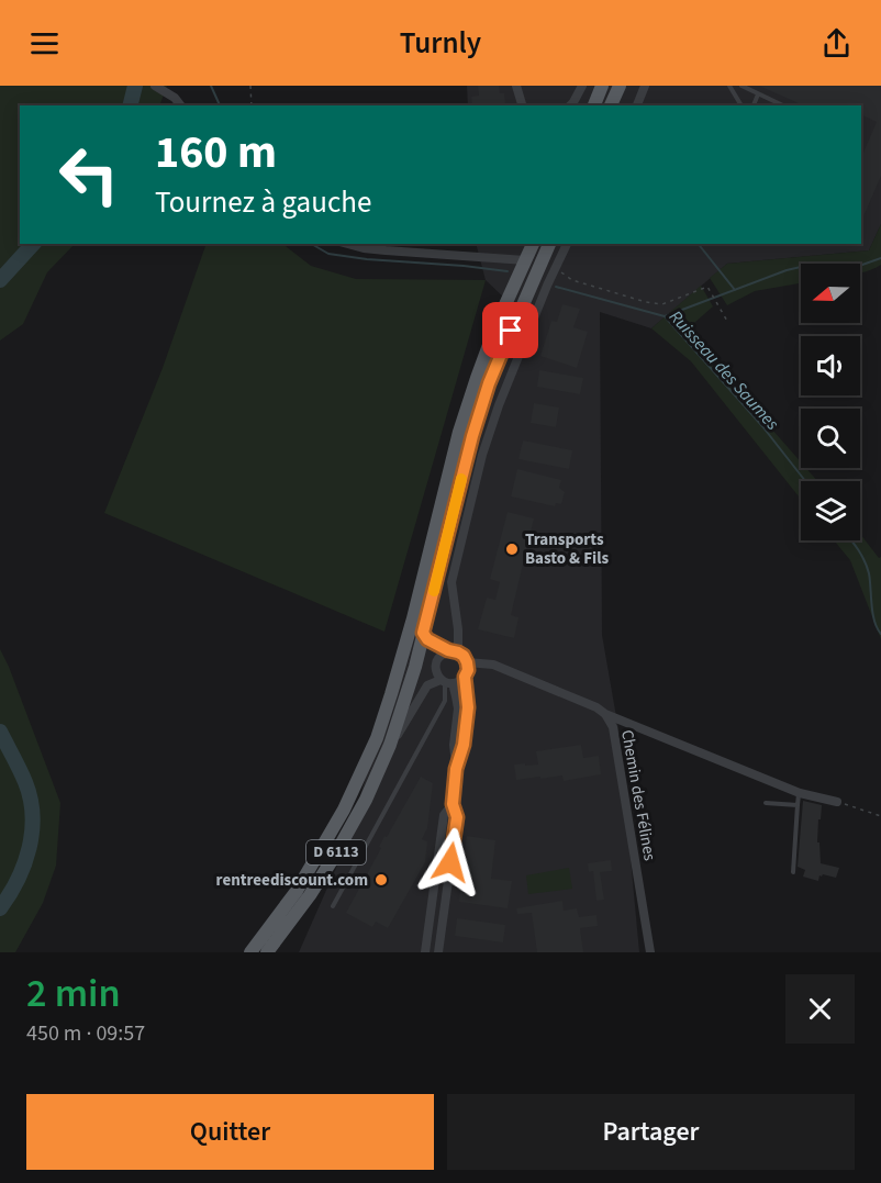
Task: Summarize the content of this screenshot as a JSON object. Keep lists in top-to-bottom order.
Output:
{
  "streets": {
    "main road": ["D 6113"],
    "street": ["Chemin des Félines"]
  },
  "water": ["Ruisseau des Saumes"],
  "places": ["Transports Basto & Fils", "rentreediscount.com"],
  "north": "left",
  "page": {
    "header": "Turnly",
    "turn": ["160 m", "Tournez à gauche"],
    "heading": ["2 min", "450 m · 09:57"],
    "buttons": ["Quitter", "Partager"]
  }
}
